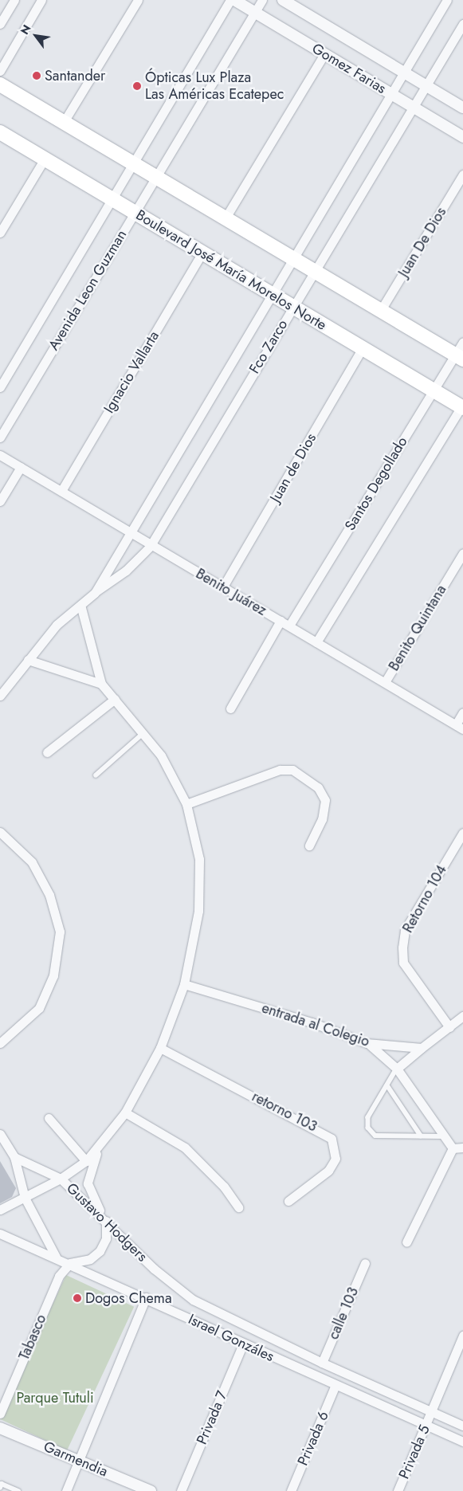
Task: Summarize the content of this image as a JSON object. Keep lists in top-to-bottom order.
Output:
{
  "streets": {
    "main road": ["Boulevard José María Morelos Norte"],
    "street": [
      "Gomez Farias",
      "Juan De Dios",
      "Avenida Leon Guzman",
      "Fco Zarco",
      "Ignacio Vallarta",
      "Juan de Dios",
      "Santos Degollado",
      "Benito Juárez",
      "Benito Quintana",
      "Retorno 104",
      "entrada al Colegio",
      "retorno 103",
      "Gustavo Hodgers",
      "calle 103",
      "Tabasco",
      "Israel Gonzáles",
      "Privada 7",
      "Privada 6",
      "Privada 5",
      "Garmendia"
    ]
  },
  "crossings": [
    ["Gomez Farias", "Avenida Leon Guzman"],
    ["Gomez Farias", "Fco Zarco"],
    ["Boulevard José María Morelos Norte", "Avenida Leon Guzman"],
    ["Boulevard José María Morelos Norte", "Fco Zarco"],
    ["Boulevard José María Morelos Norte", "Ignacio Vallarta"],
    ["Boulevard José María Morelos Norte", "Juan de Dios"],
    ["Boulevard José María Morelos Norte", "Santos Degollado"],
    ["Fco Zarco", "Benito Juárez"],
    ["Ignacio Vallarta", "Benito Juárez"],
    ["Juan de Dios", "Benito Juárez"],
    ["Santos Degollado", "Benito Juárez"],
    ["Benito Juárez", "Benito Quintana"],
    ["entrada al Colegio", "Gustavo Hodgers"],
    ["retorno 103", "Gustavo Hodgers"],
    ["Gustavo Hodgers", "Israel Gonzáles"],
    ["calle 103", "Israel Gonzáles"],
    ["Tabasco", "Israel Gonzáles"],
    ["Israel Gonzáles", "Privada 7"],
    ["Israel Gonzáles", "Privada 6"],
    ["Israel Gonzáles", "Privada 5"]
  ],
  "parks": ["Parque Tutuli"],
  "places": ["Santander", "Ópticas Lux Plaza Las Américas Ecatepec", "Dogos Chema"],
  "north": "top left"
}
